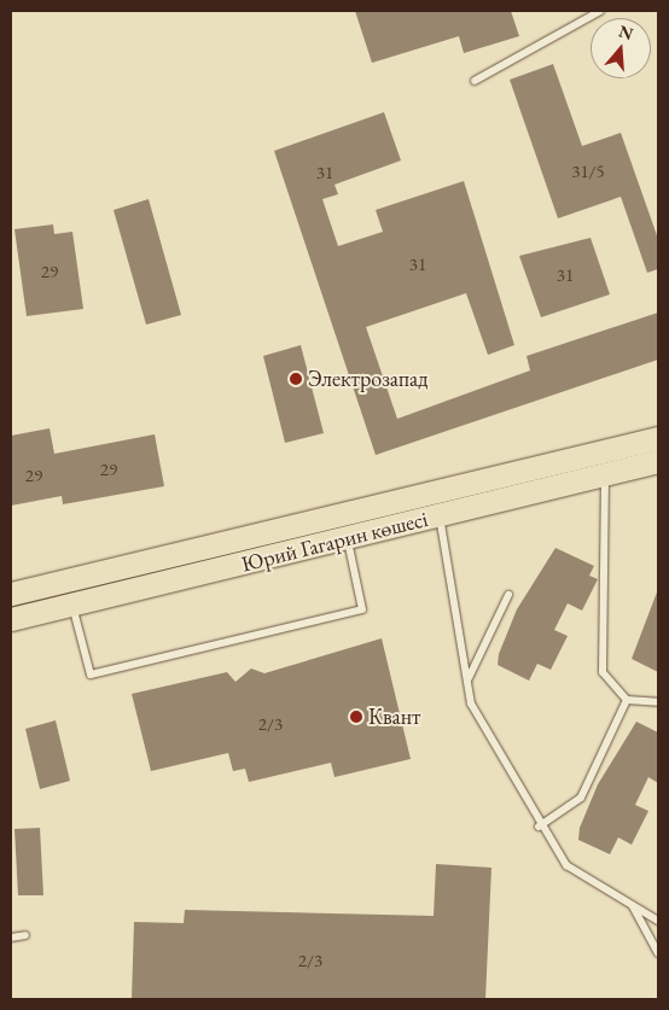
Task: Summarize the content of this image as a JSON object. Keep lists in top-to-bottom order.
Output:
{
  "streets": {
    "main road": ["Юрий Гагарин көшесі"]
  },
  "places": ["Электрозапад", "Квант"],
  "house_numbers": [
    "31/5",
    "31",
    "31",
    "29",
    "31",
    "29",
    "29",
    "2/3",
    "2/3"
  ],
  "north": "top"
}
